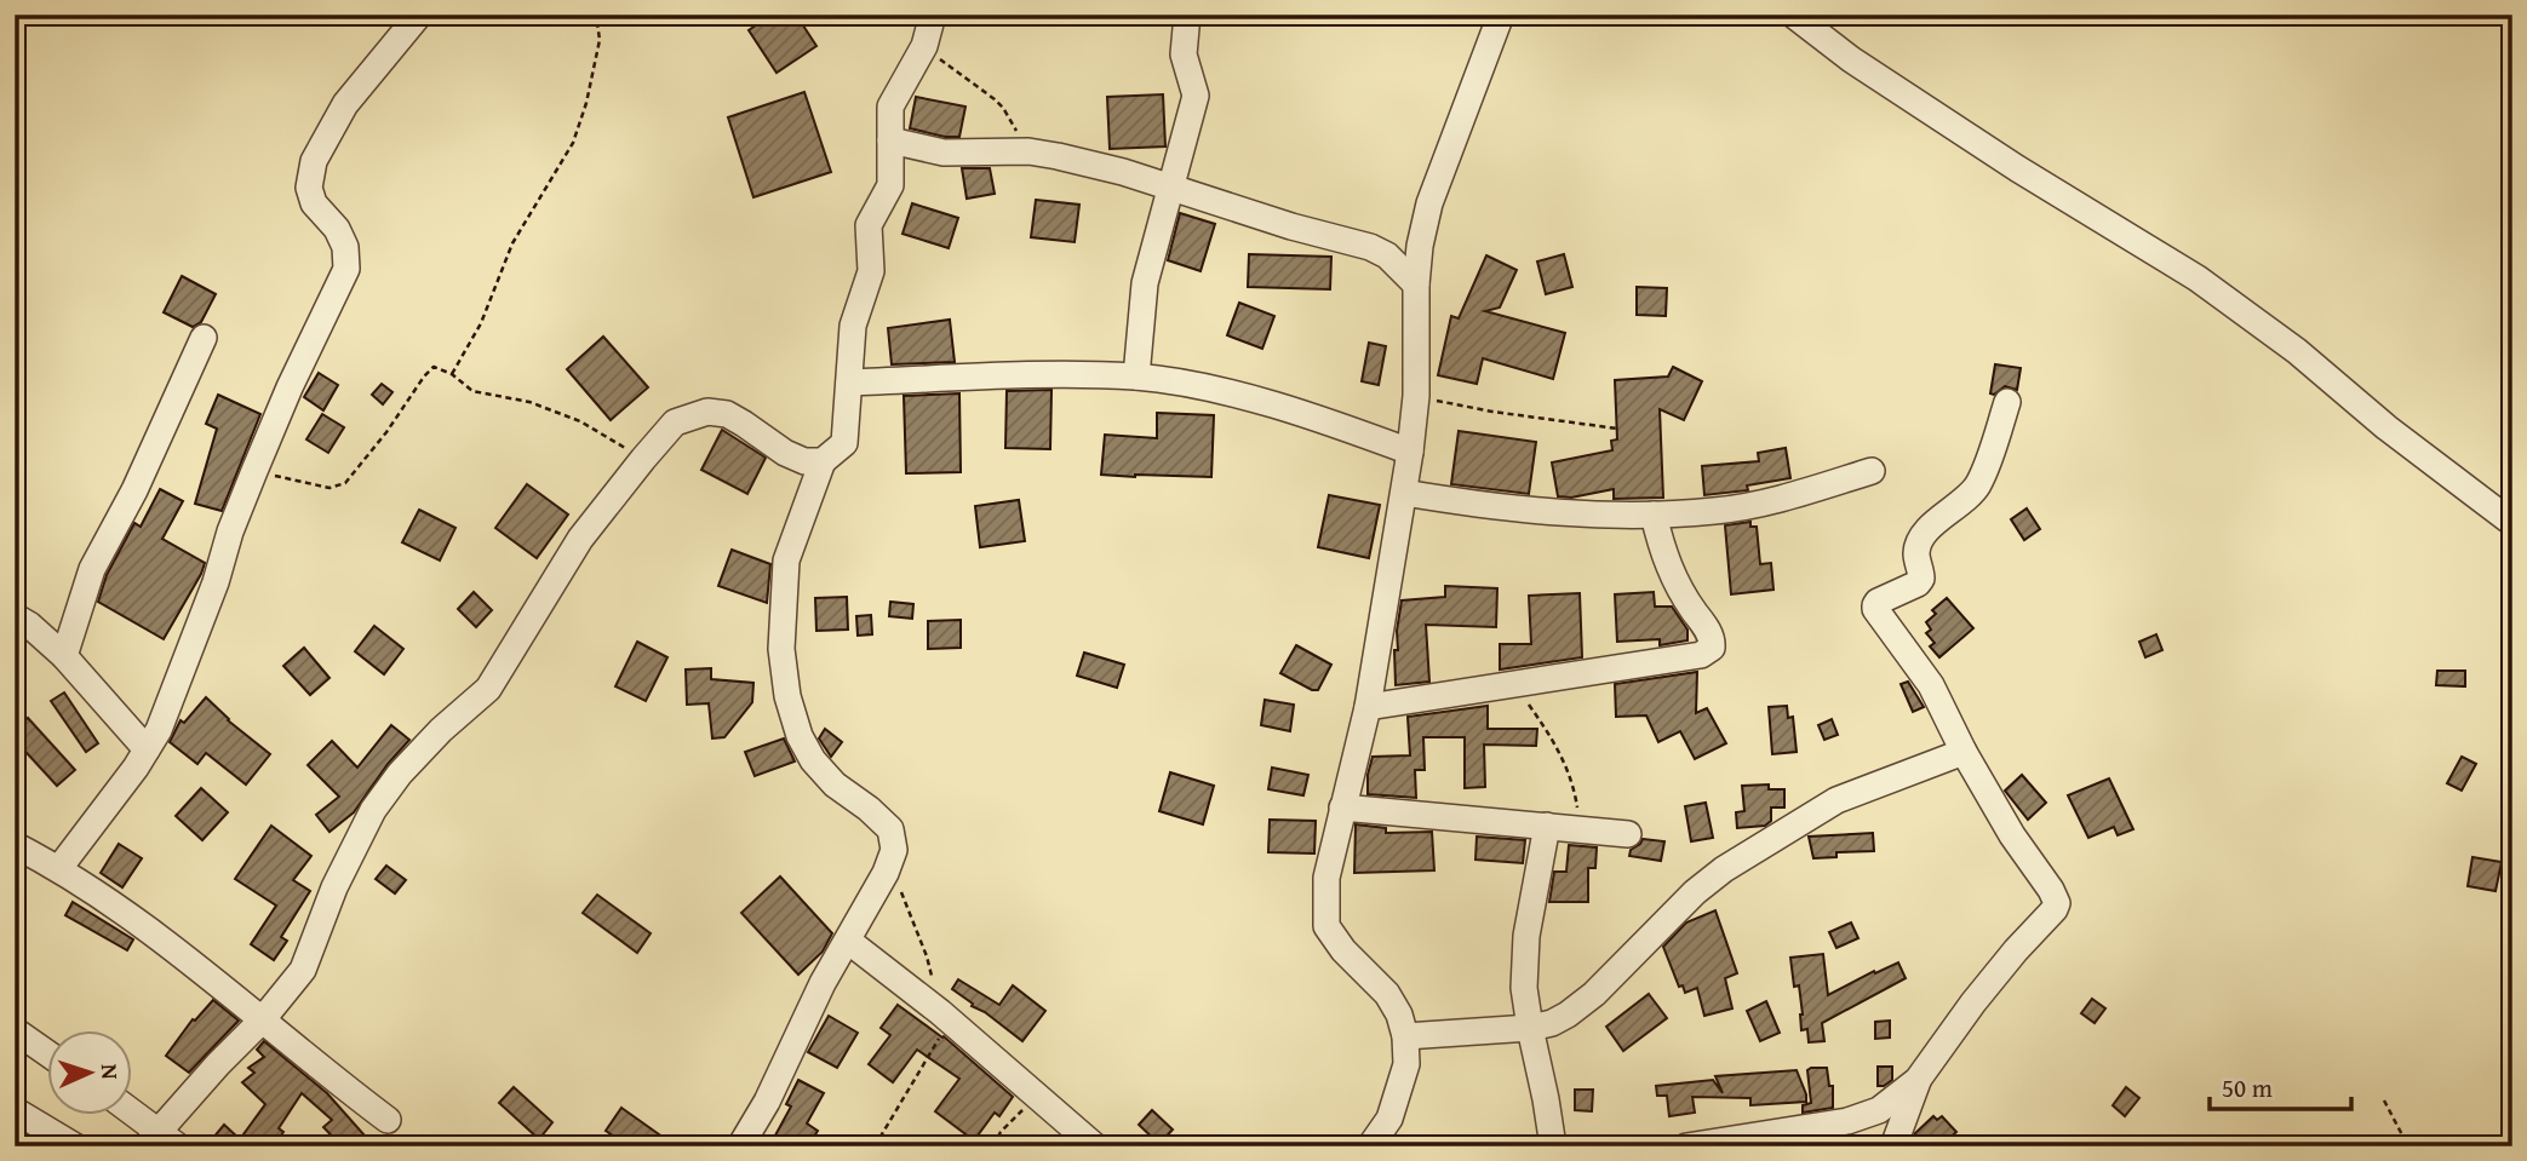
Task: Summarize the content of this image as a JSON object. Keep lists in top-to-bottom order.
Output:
{
  "scale_bar": "50 m",
  "north": "right"
}
